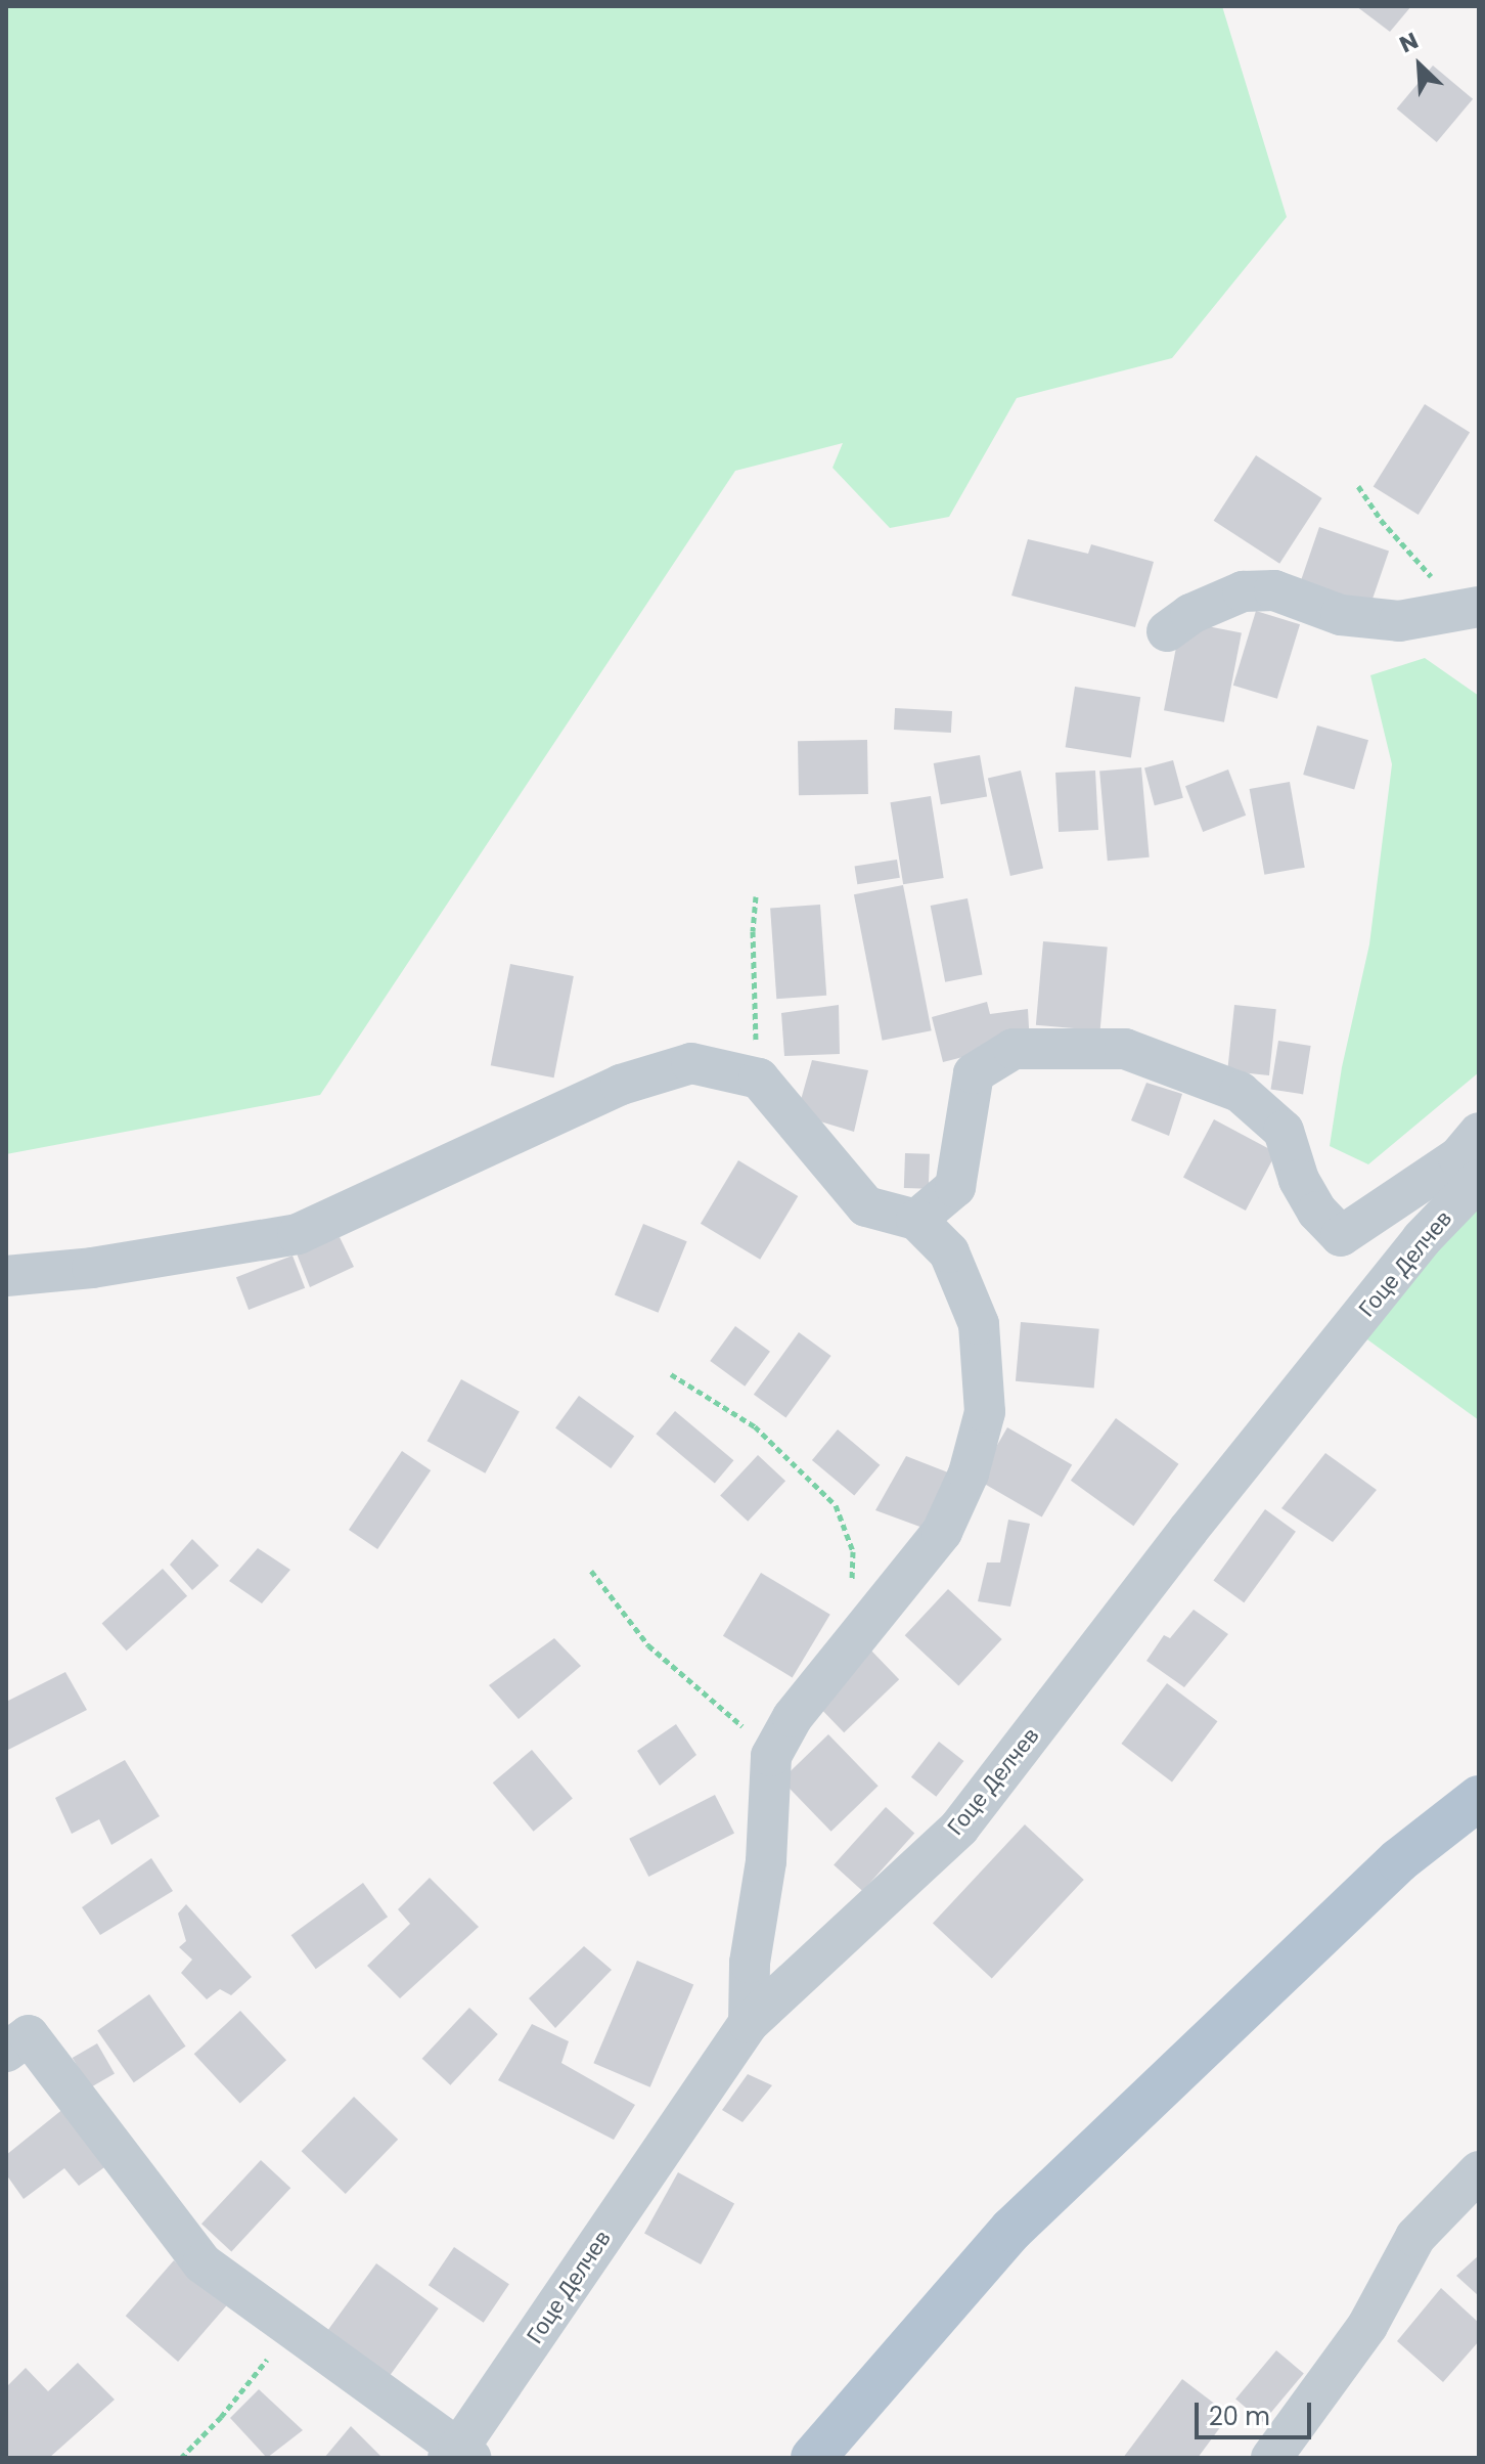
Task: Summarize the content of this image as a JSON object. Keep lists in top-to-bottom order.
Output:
{
  "streets": {
    "street": ["Гоце Делчев"]
  },
  "scale_bar": "20 m",
  "north": "top left"
}
